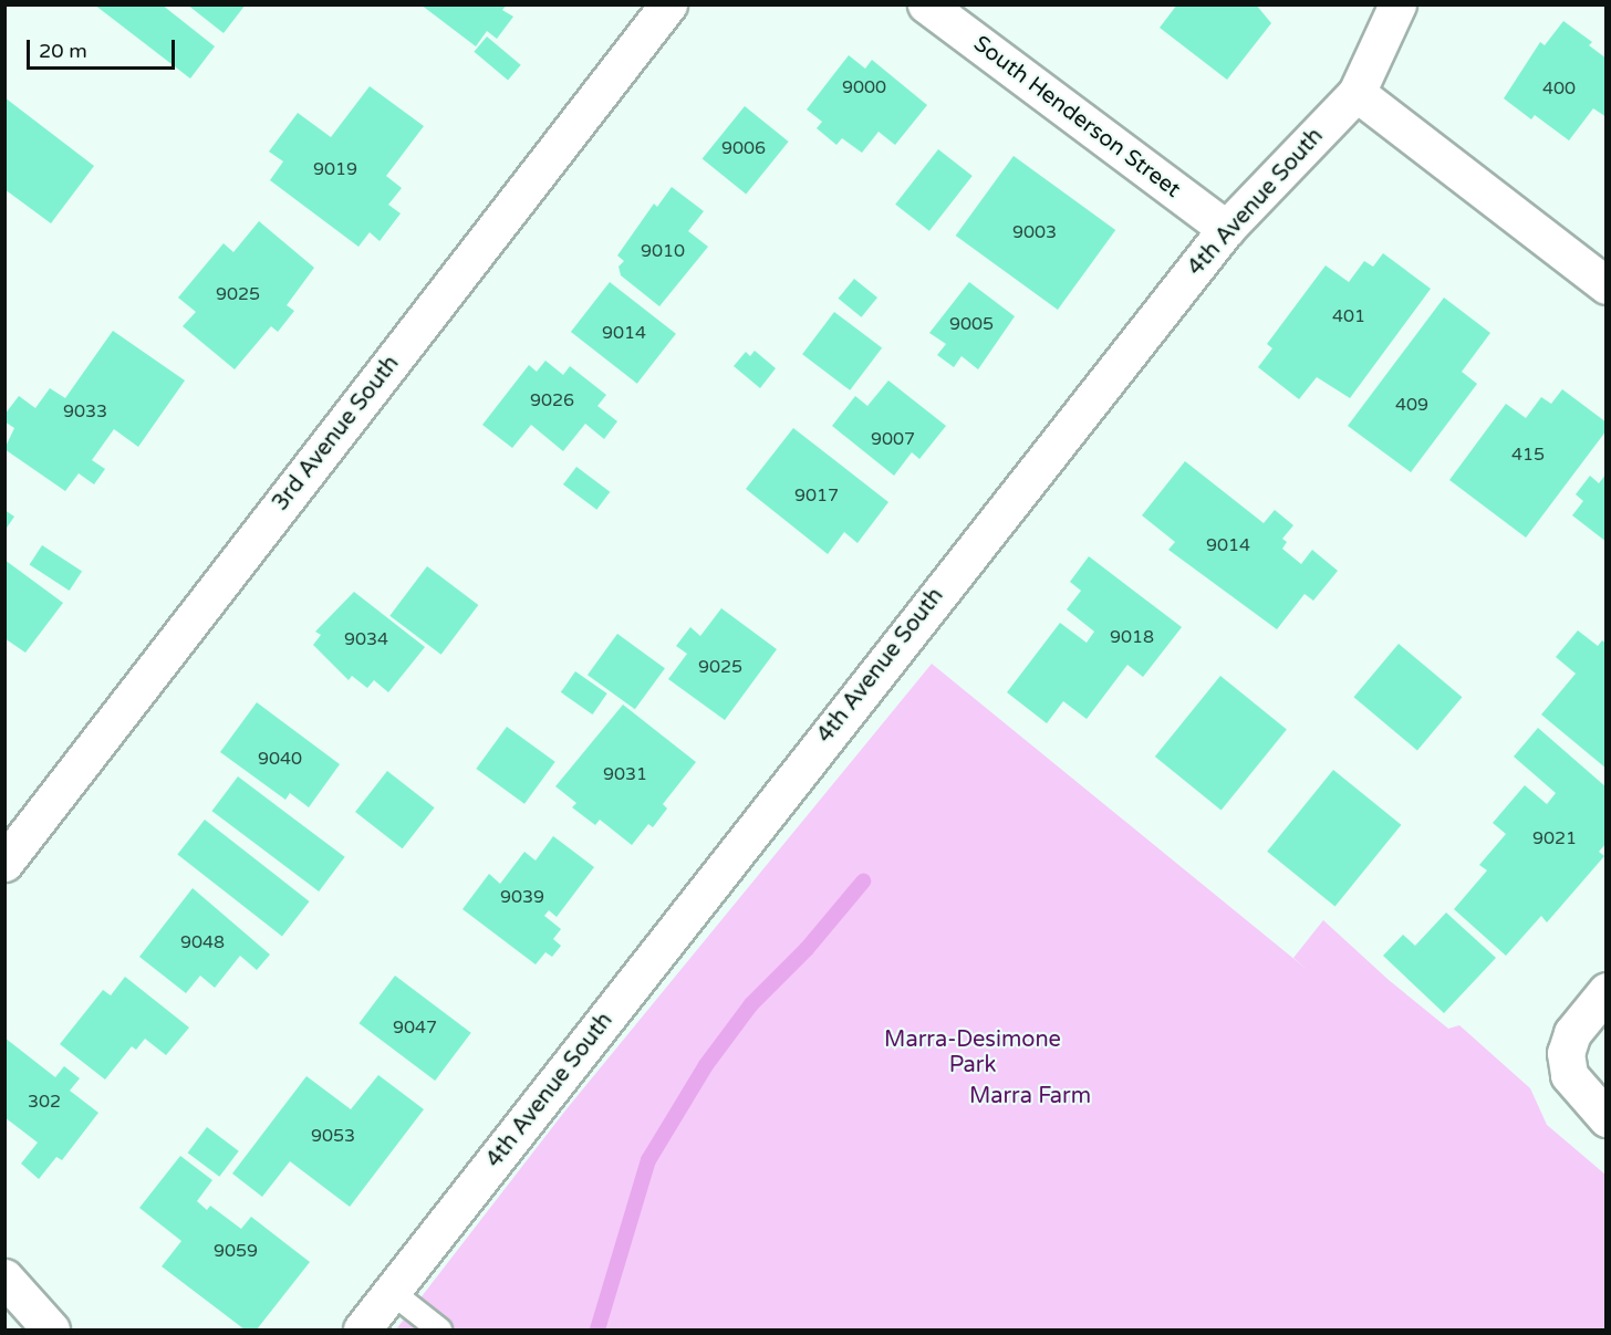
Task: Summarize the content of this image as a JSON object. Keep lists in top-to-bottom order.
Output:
{
  "streets": {
    "street": ["South Henderson Street", "4th Avenue South", "3rd Avenue South"]
  },
  "crossings": [
    ["South Henderson Street", "4th Avenue South"]
  ],
  "parks": ["Marra-Desimone Park", "Marra Farm"],
  "house_numbers": [
    "9000",
    "400",
    "9006",
    "9019",
    "9003",
    "9010",
    "9025",
    "401",
    "9005",
    "9014",
    "9026",
    "409",
    "9033",
    "9007",
    "415",
    "9017",
    "9014",
    "9018",
    "9034",
    "9025",
    "9040",
    "9031",
    "9021",
    "9039",
    "9048",
    "9047",
    "302",
    "9053",
    "9059"
  ],
  "scale_bar": "20 m"
}
